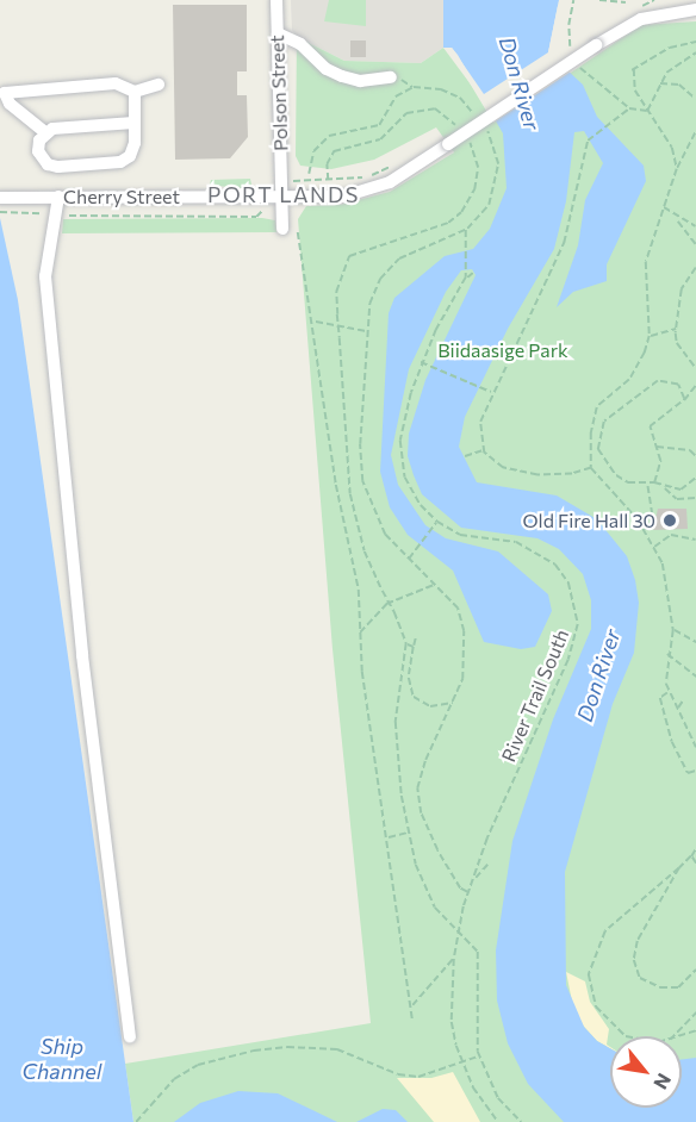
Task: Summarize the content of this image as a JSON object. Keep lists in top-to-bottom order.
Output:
{
  "streets": {
    "street": ["Polson Street", "Cherry Street"],
    "path": ["River Trail South"]
  },
  "crossings": [
    ["Polson Street", "Cherry Street"]
  ],
  "districts": ["PORT LANDS"],
  "water": ["Don River", "Ship Channel"],
  "parks": ["Biidaasige Park"],
  "places": ["Old Fire Hall 30"],
  "north": "bottom right"
}
